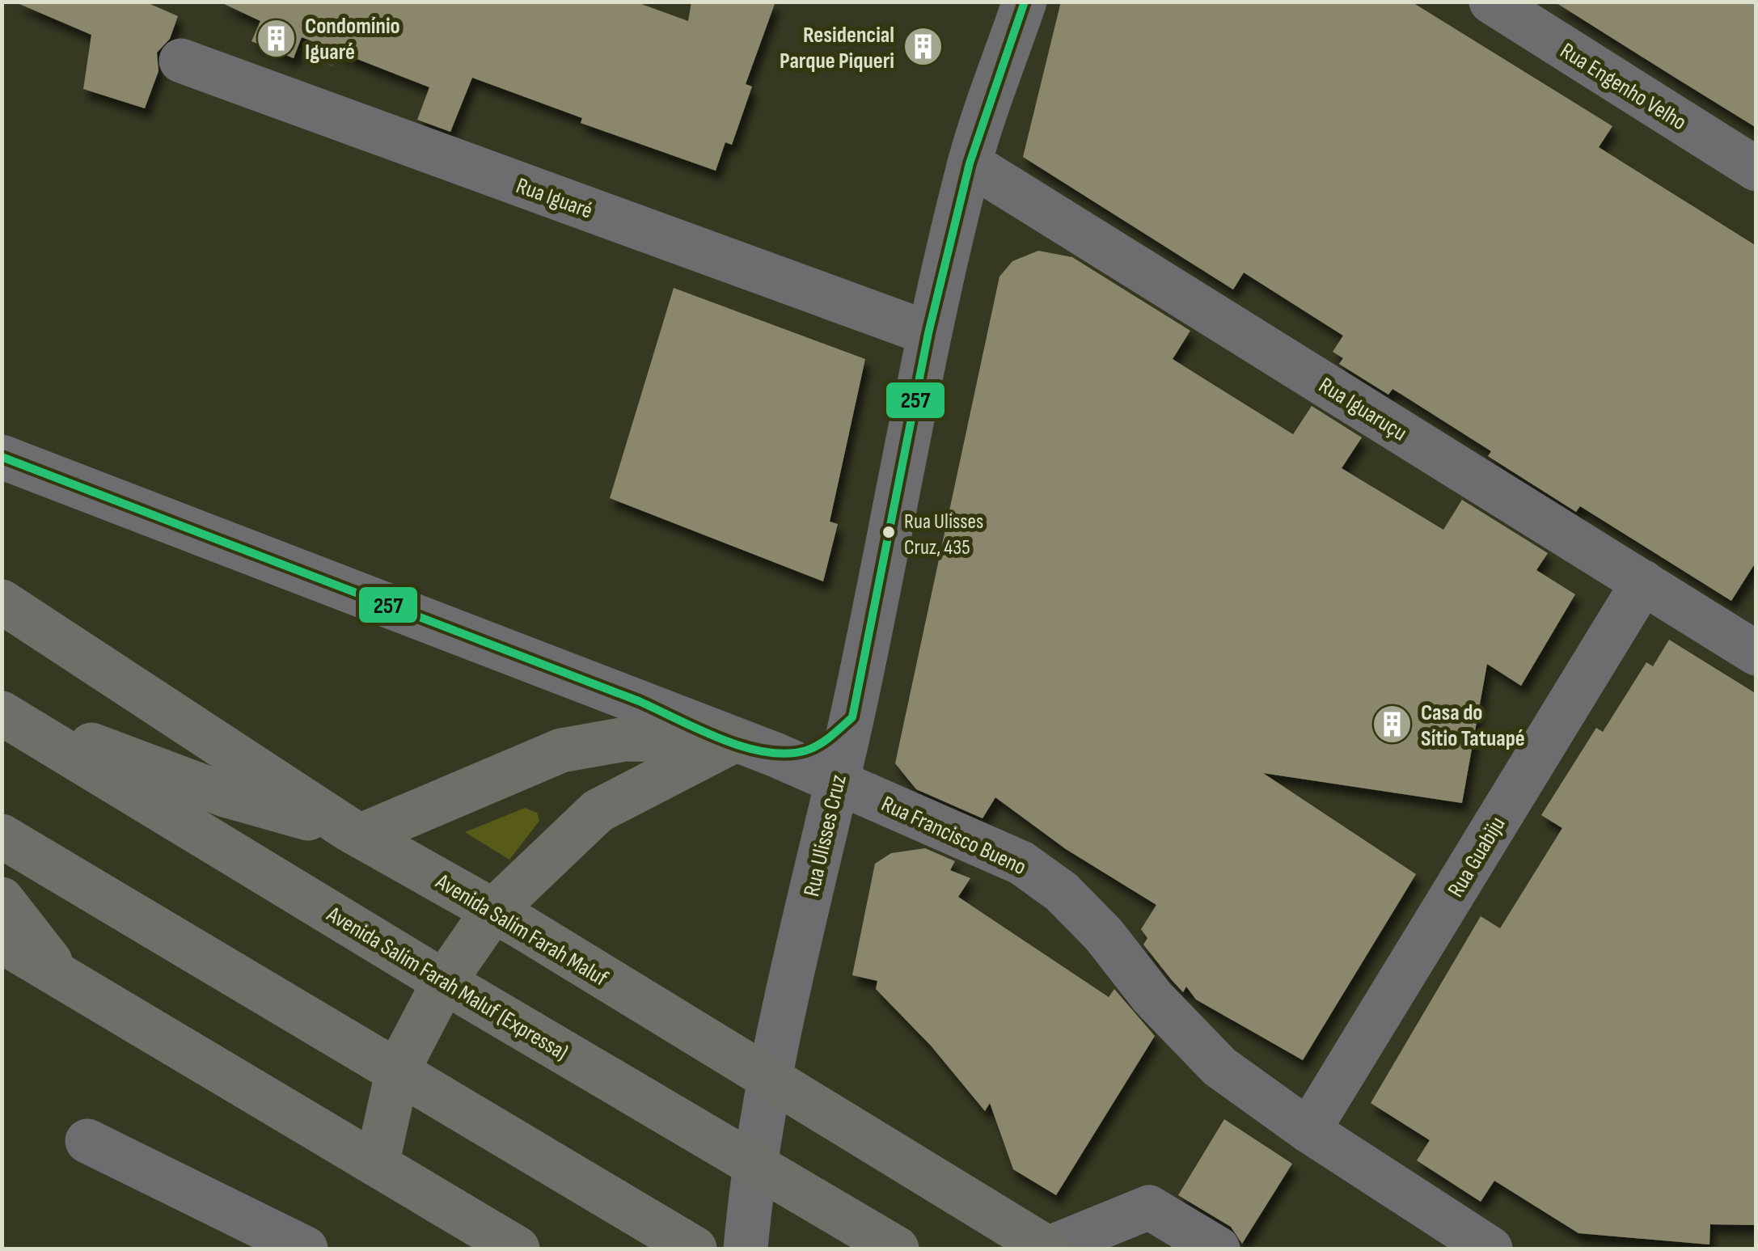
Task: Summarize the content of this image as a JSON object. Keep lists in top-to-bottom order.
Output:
{
  "streets": {
    "highway": ["Avenida Salim Farah Maluf", "Avenida Salim Farah Maluf (Expressa)"],
    "street": [
      "Rua Engenho Velho",
      "Rua Iguaré",
      "Rua Iguaruçu",
      "Rua Francisco Bueno",
      "Rua Ulisses Cruz",
      "Rua Guabiju"
    ]
  },
  "crossings": [
    ["Rua Iguaré", "Rua Ulisses Cruz"],
    ["Rua Iguaruçu", "Rua Ulisses Cruz"],
    ["Rua Iguaruçu", "Rua Guabiju"],
    ["Rua Francisco Bueno", "Rua Ulisses Cruz"],
    ["Rua Francisco Bueno", "Rua Guabiju"],
    ["Rua Ulisses Cruz", "Avenida Salim Farah Maluf"],
    ["Rua Ulisses Cruz", "Avenida Salim Farah Maluf (Expressa)"]
  ],
  "places": {
    "building": ["Condomínio Iguaré", "Residencial Parque Piqueri", "Casa do Sítio Tatuapé"],
    "other": ["Rua Ulisses Cruz, 435"]
  },
  "lines": ["transit line 257"]
}
